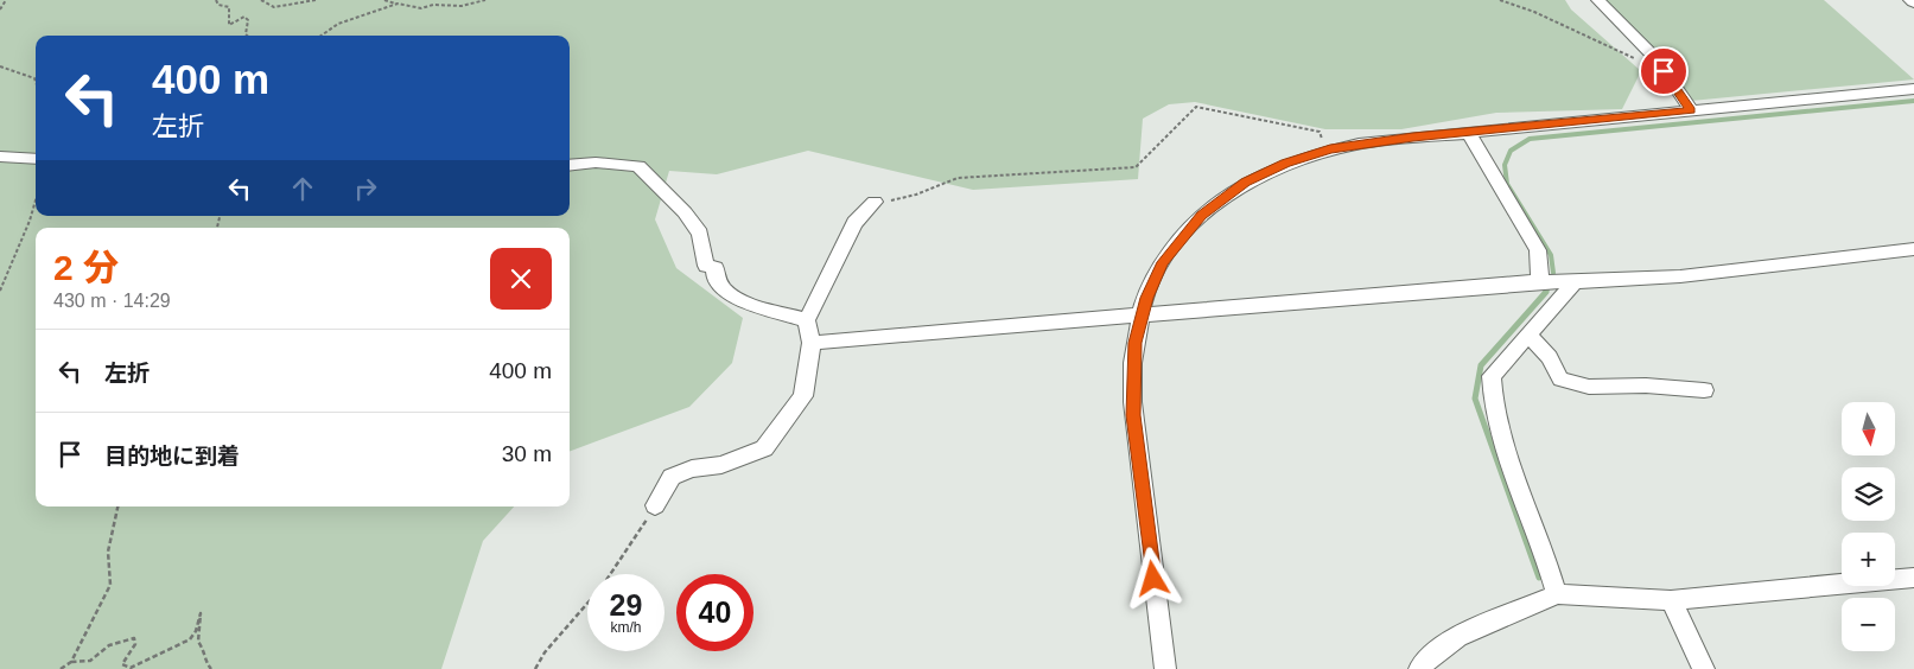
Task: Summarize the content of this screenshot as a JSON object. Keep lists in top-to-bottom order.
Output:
{
  "north": "bottom",
  "page": {
    "turn": ["400 m", "左折"],
    "heading": ["2 分", "430 m · 14:29"],
    "list": [
      {
        "name": "左折",
        "value": "400 m"
      },
      {
        "name": "目的地に到着",
        "value": "30 m"
      }
    ],
    "map_buttons": ["+", "−"],
    "speed": "29 km/h",
    "limit": "40"
  }
}
